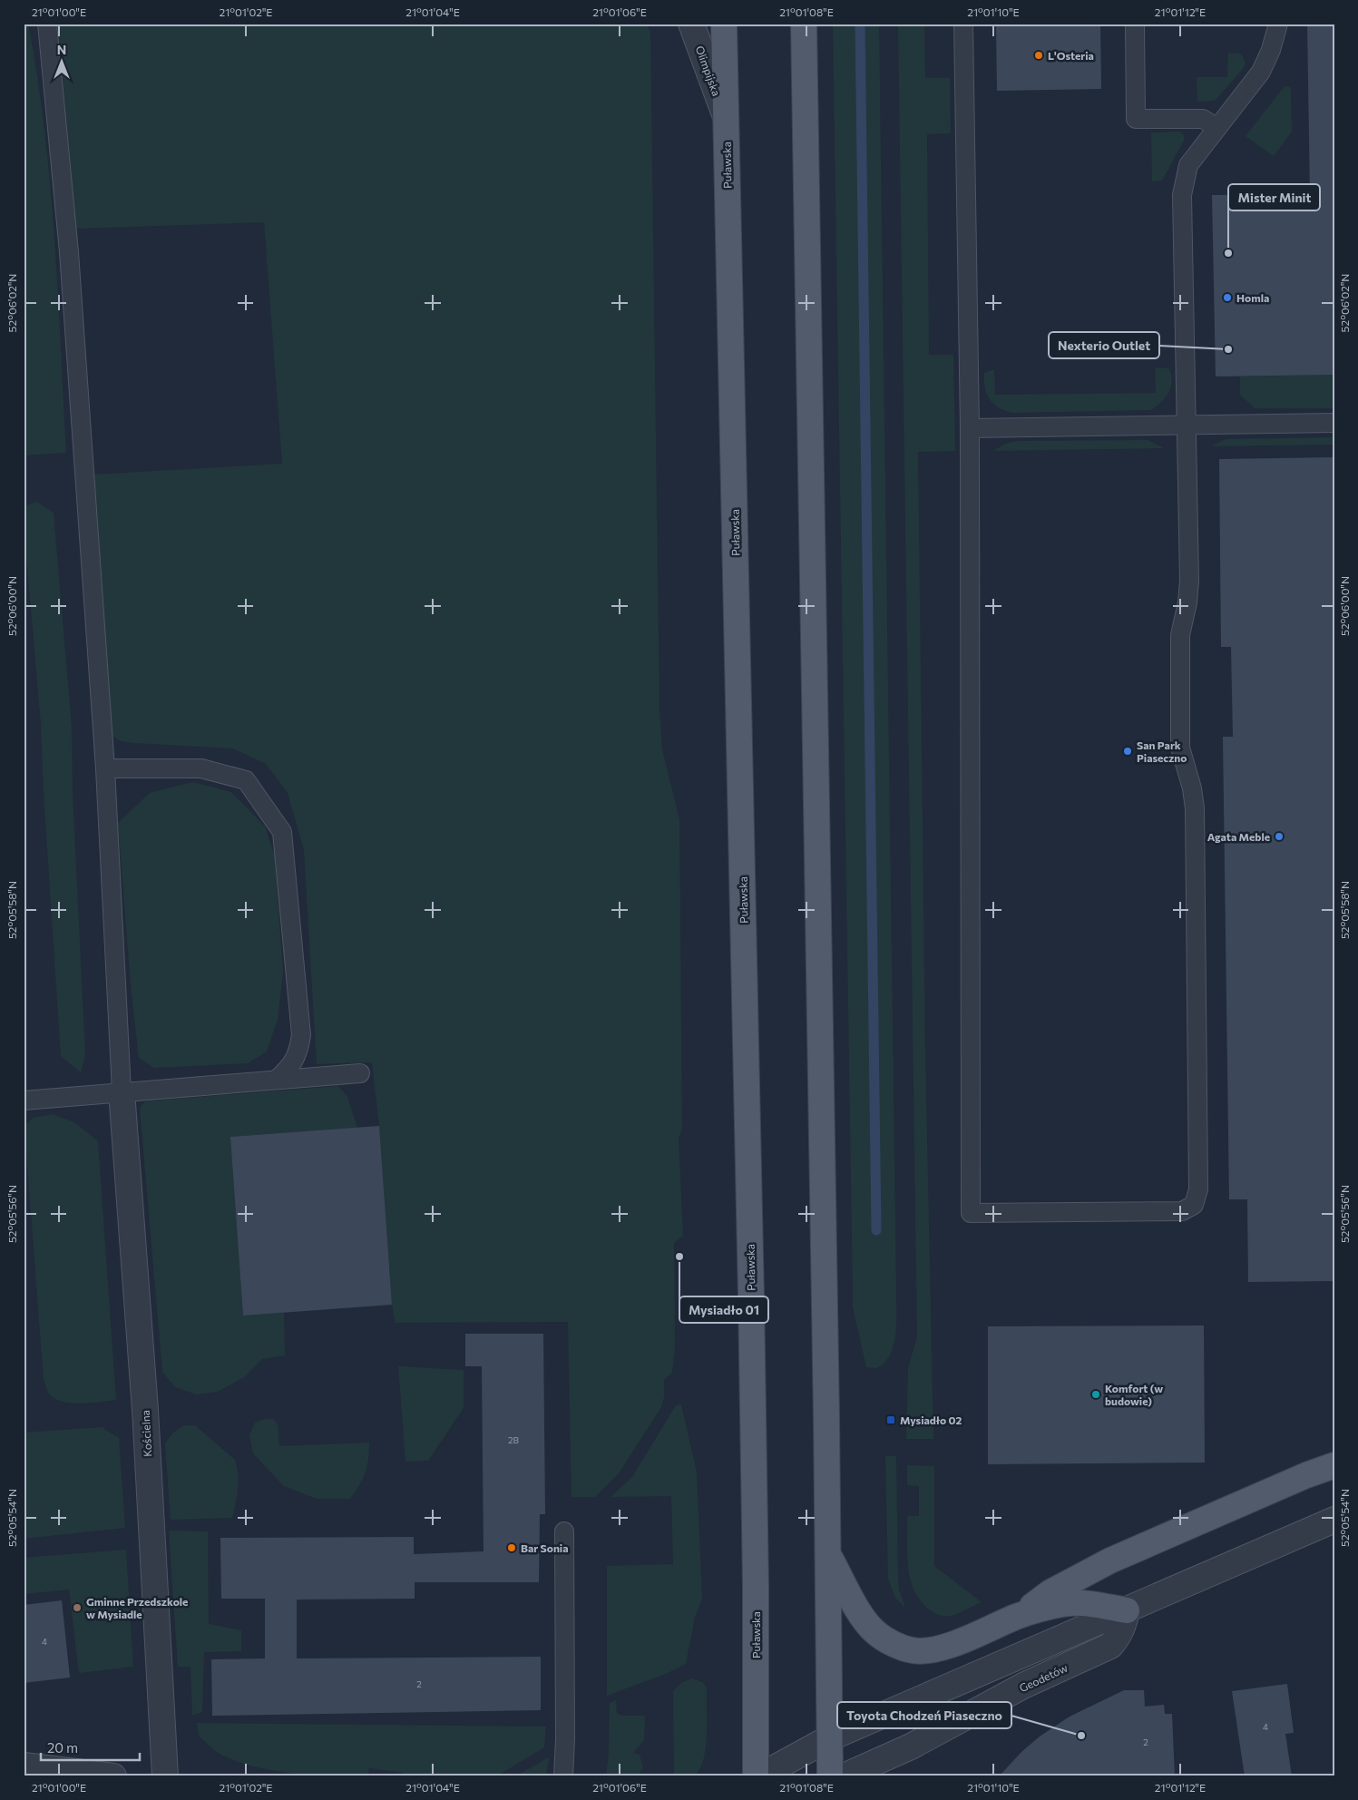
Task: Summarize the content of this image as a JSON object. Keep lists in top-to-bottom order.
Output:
{
  "streets": {
    "main road": ["Puławska"],
    "street": ["Olimpijska", "Kościelna", "Geodetów"]
  },
  "crossings": [
    ["Olimpijska", "Puławska"]
  ],
  "places": {
    "other": [
      "L'Osteria",
      "Mister Minit",
      "Homla",
      "Nexterio Outlet",
      "San Park Piaseczno",
      "Agata Meble",
      "Mysiadło 01",
      "Komfort (w budowie)",
      "Bar Sonia",
      "Gminne Przedszkole w Mysiadle",
      "Toyota Chodzeń Piaseczno"
    ],
    "transit": ["Mysiadło 02"]
  },
  "house_numbers": [
    "2B",
    "4",
    "2",
    "4",
    "2"
  ],
  "scale_bar": "20 m",
  "north": "top",
  "coordinates": [
    "21°01'00\"E",
    "21°01'02\"E",
    "21°01'04\"E",
    "21°01'06\"E",
    "21°01'08\"E",
    "21°01'10\"E",
    "21°01'12\"E",
    "52°06'02\"N",
    "52°06'00\"N",
    "52°05'58\"N",
    "52°05'56\"N",
    "52°05'54\"N"
  ]
}
